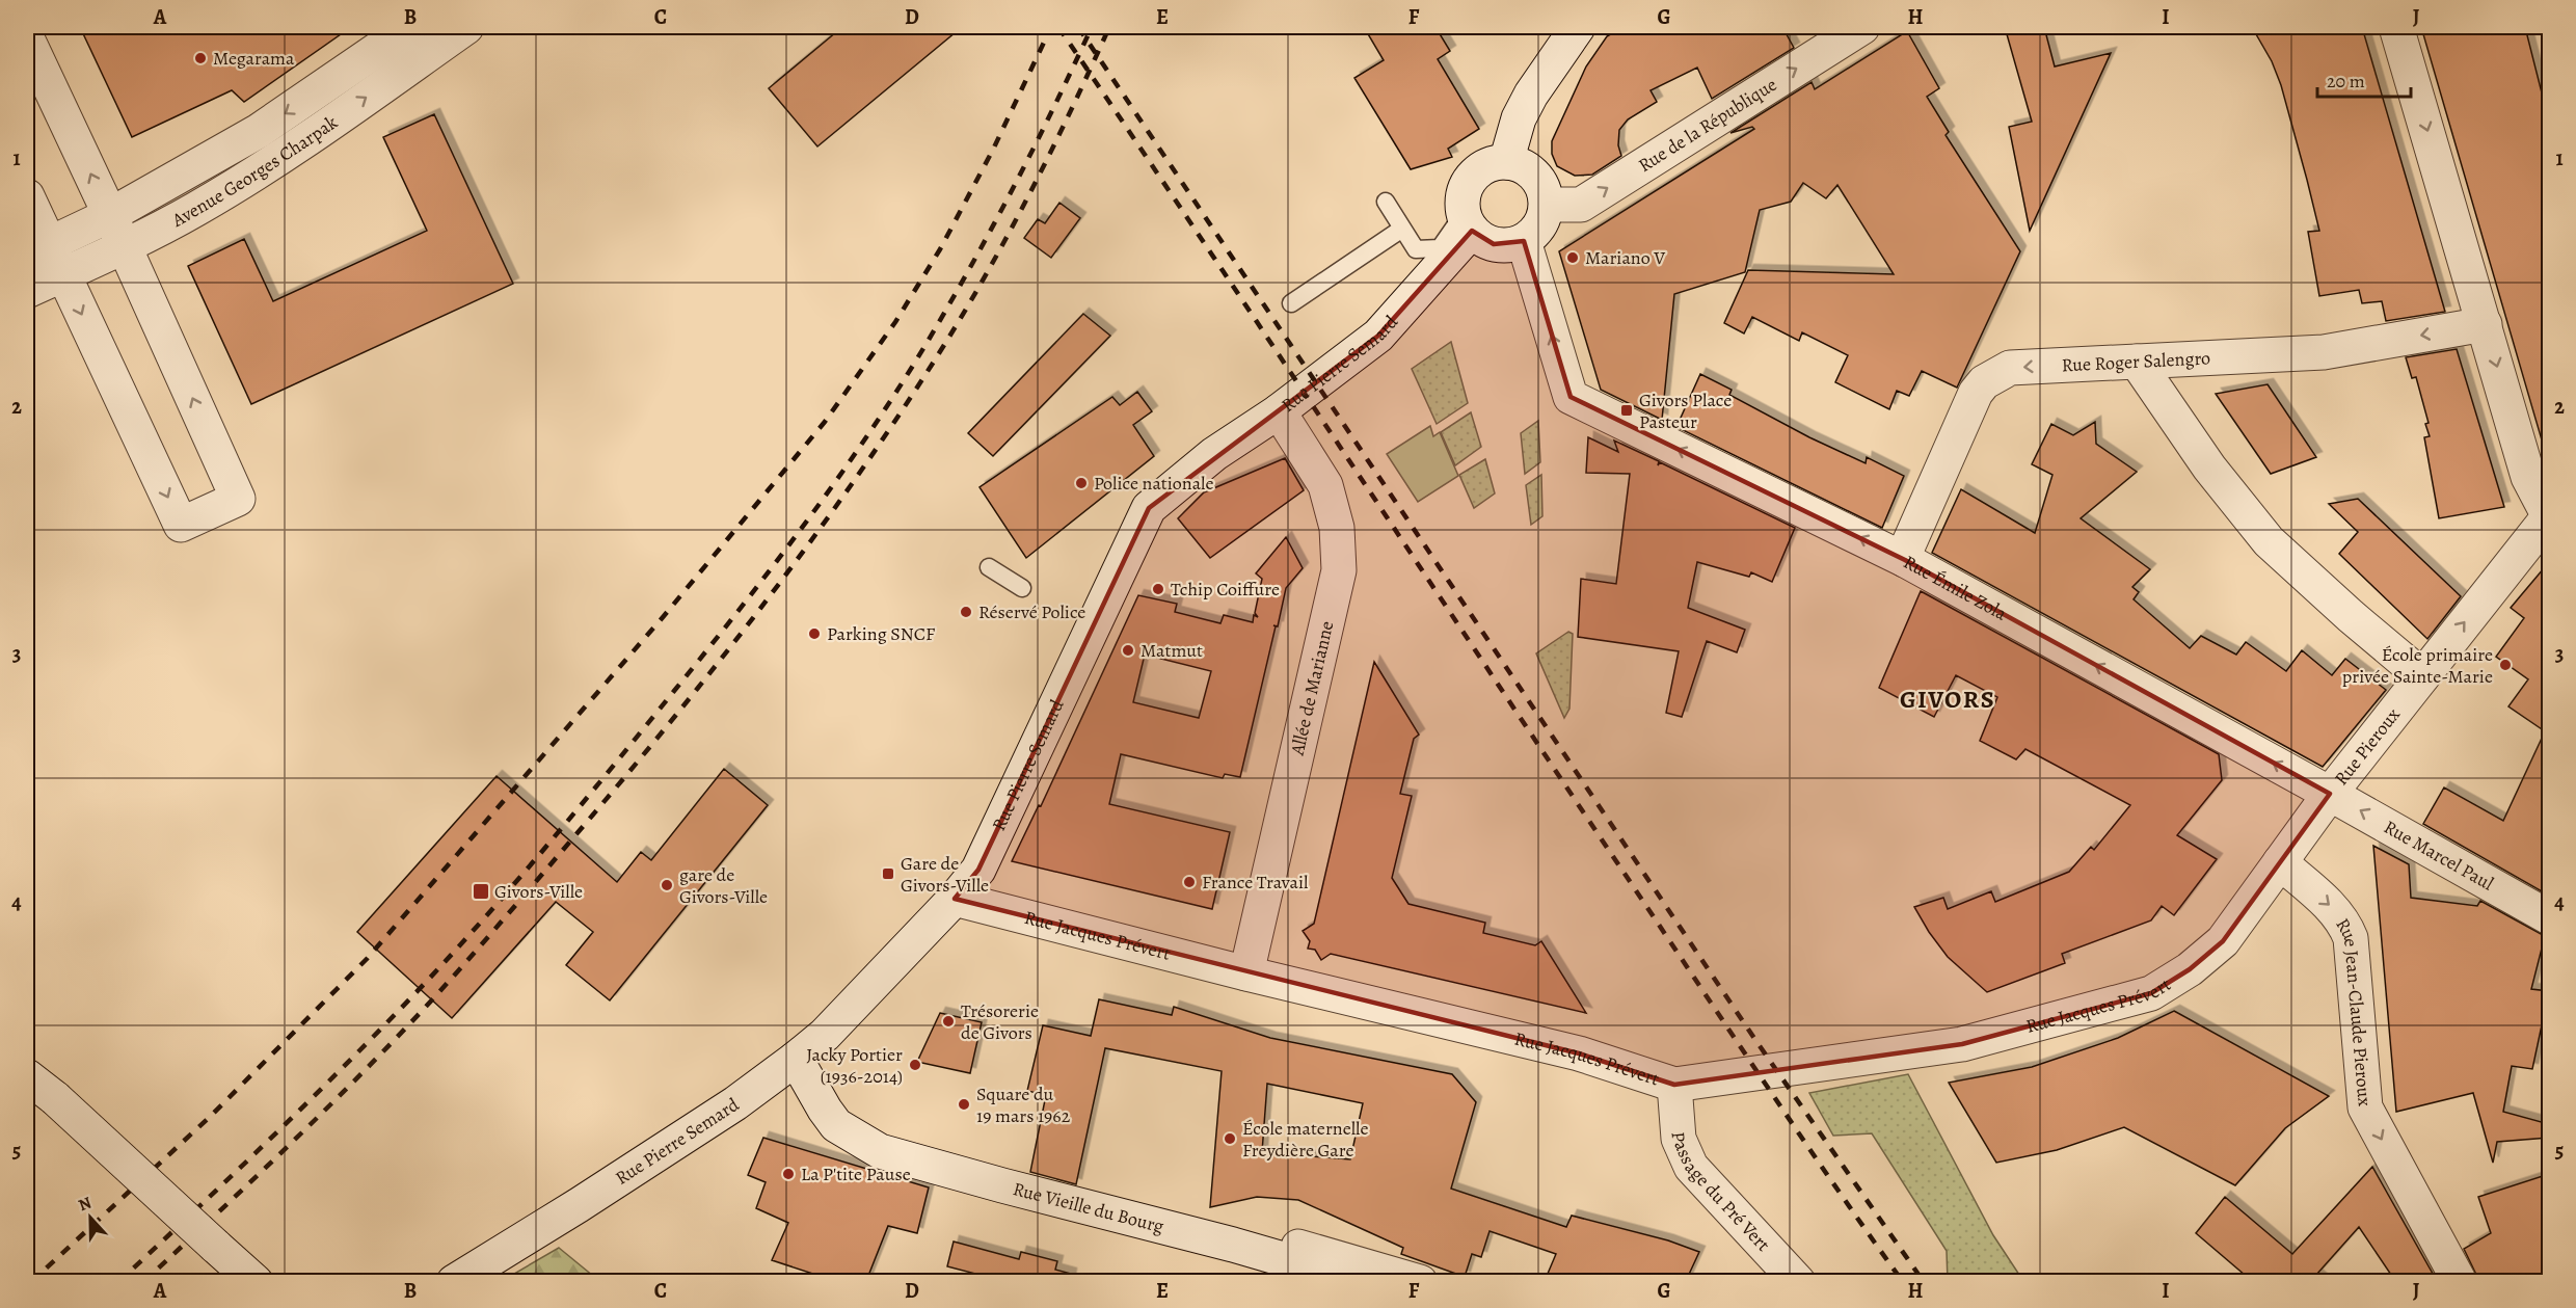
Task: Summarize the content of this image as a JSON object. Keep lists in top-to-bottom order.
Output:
{
  "streets": {
    "street": [
      "Rue de la République",
      "Avenue Georges Charpak",
      "Rue Roger Salengro",
      "Rue Pierre Semard",
      "Rue Émile Zola",
      "Allée de Marianne",
      "Rue Pieroux",
      "Rue Marcel Paul",
      "Rue Jacques Prévert",
      "Rue Jean-Claude Pieroux",
      "Passage du Pré Vert",
      "Rue Vieille du Bourg"
    ]
  },
  "crossings": [
    ["Rue de la République", "Rue Pierre Semard"],
    ["Rue de la République", "Rue Émile Zola"],
    ["Rue Roger Salengro", "Rue Émile Zola"],
    ["Rue Pierre Semard", "Rue Émile Zola"],
    ["Rue Pierre Semard", "Allée de Marianne"],
    ["Rue Pierre Semard", "Rue Jacques Prévert"],
    ["Rue Pierre Semard", "Rue Vieille du Bourg"],
    ["Rue Émile Zola", "Rue Pieroux"],
    ["Rue Émile Zola", "Rue Marcel Paul"],
    ["Allée de Marianne", "Rue Jacques Prévert"],
    ["Rue Pieroux", "Rue Marcel Paul"],
    ["Rue Pieroux", "Rue Jacques Prévert"],
    ["Rue Pieroux", "Rue Jean-Claude Pieroux"],
    ["Rue Jacques Prévert", "Rue Jean-Claude Pieroux"],
    ["Rue Jacques Prévert", "Passage du Pré Vert"]
  ],
  "one_way": [
    "Rue de la République",
    "Rue Roger Salengro",
    "Rue Pieroux",
    "Rue Marcel Paul",
    "Rue Jean-Claude Pieroux"
  ],
  "districts": ["GIVORS"],
  "places": {
    "other": [
      "Megarama",
      "Mariano V",
      "Police nationale",
      "Tchip Coiffure",
      "Réservé Police",
      "Parking SNCF",
      "Matmut",
      "École primaire privée Sainte-Marie",
      "France Travail",
      "gare de Givors-Ville",
      "Trésorerie de Givors",
      "Jacky Portier (1936-2014)",
      "Square du 19 mars 1962",
      "École maternelle Freydière Gare",
      "La P'tite Pause"
    ],
    "transit": ["Givors Place Pasteur", "Gare de Givors-Ville", "Givors-Ville"]
  },
  "scale_bar": "20 m",
  "north": "top",
  "grid": {
    "columns": [
      "A",
      "B",
      "C",
      "D",
      "E",
      "F",
      "G",
      "H",
      "I",
      "J"
    ],
    "rows": [
      "1",
      "2",
      "3",
      "4",
      "5"
    ]
  }
}
